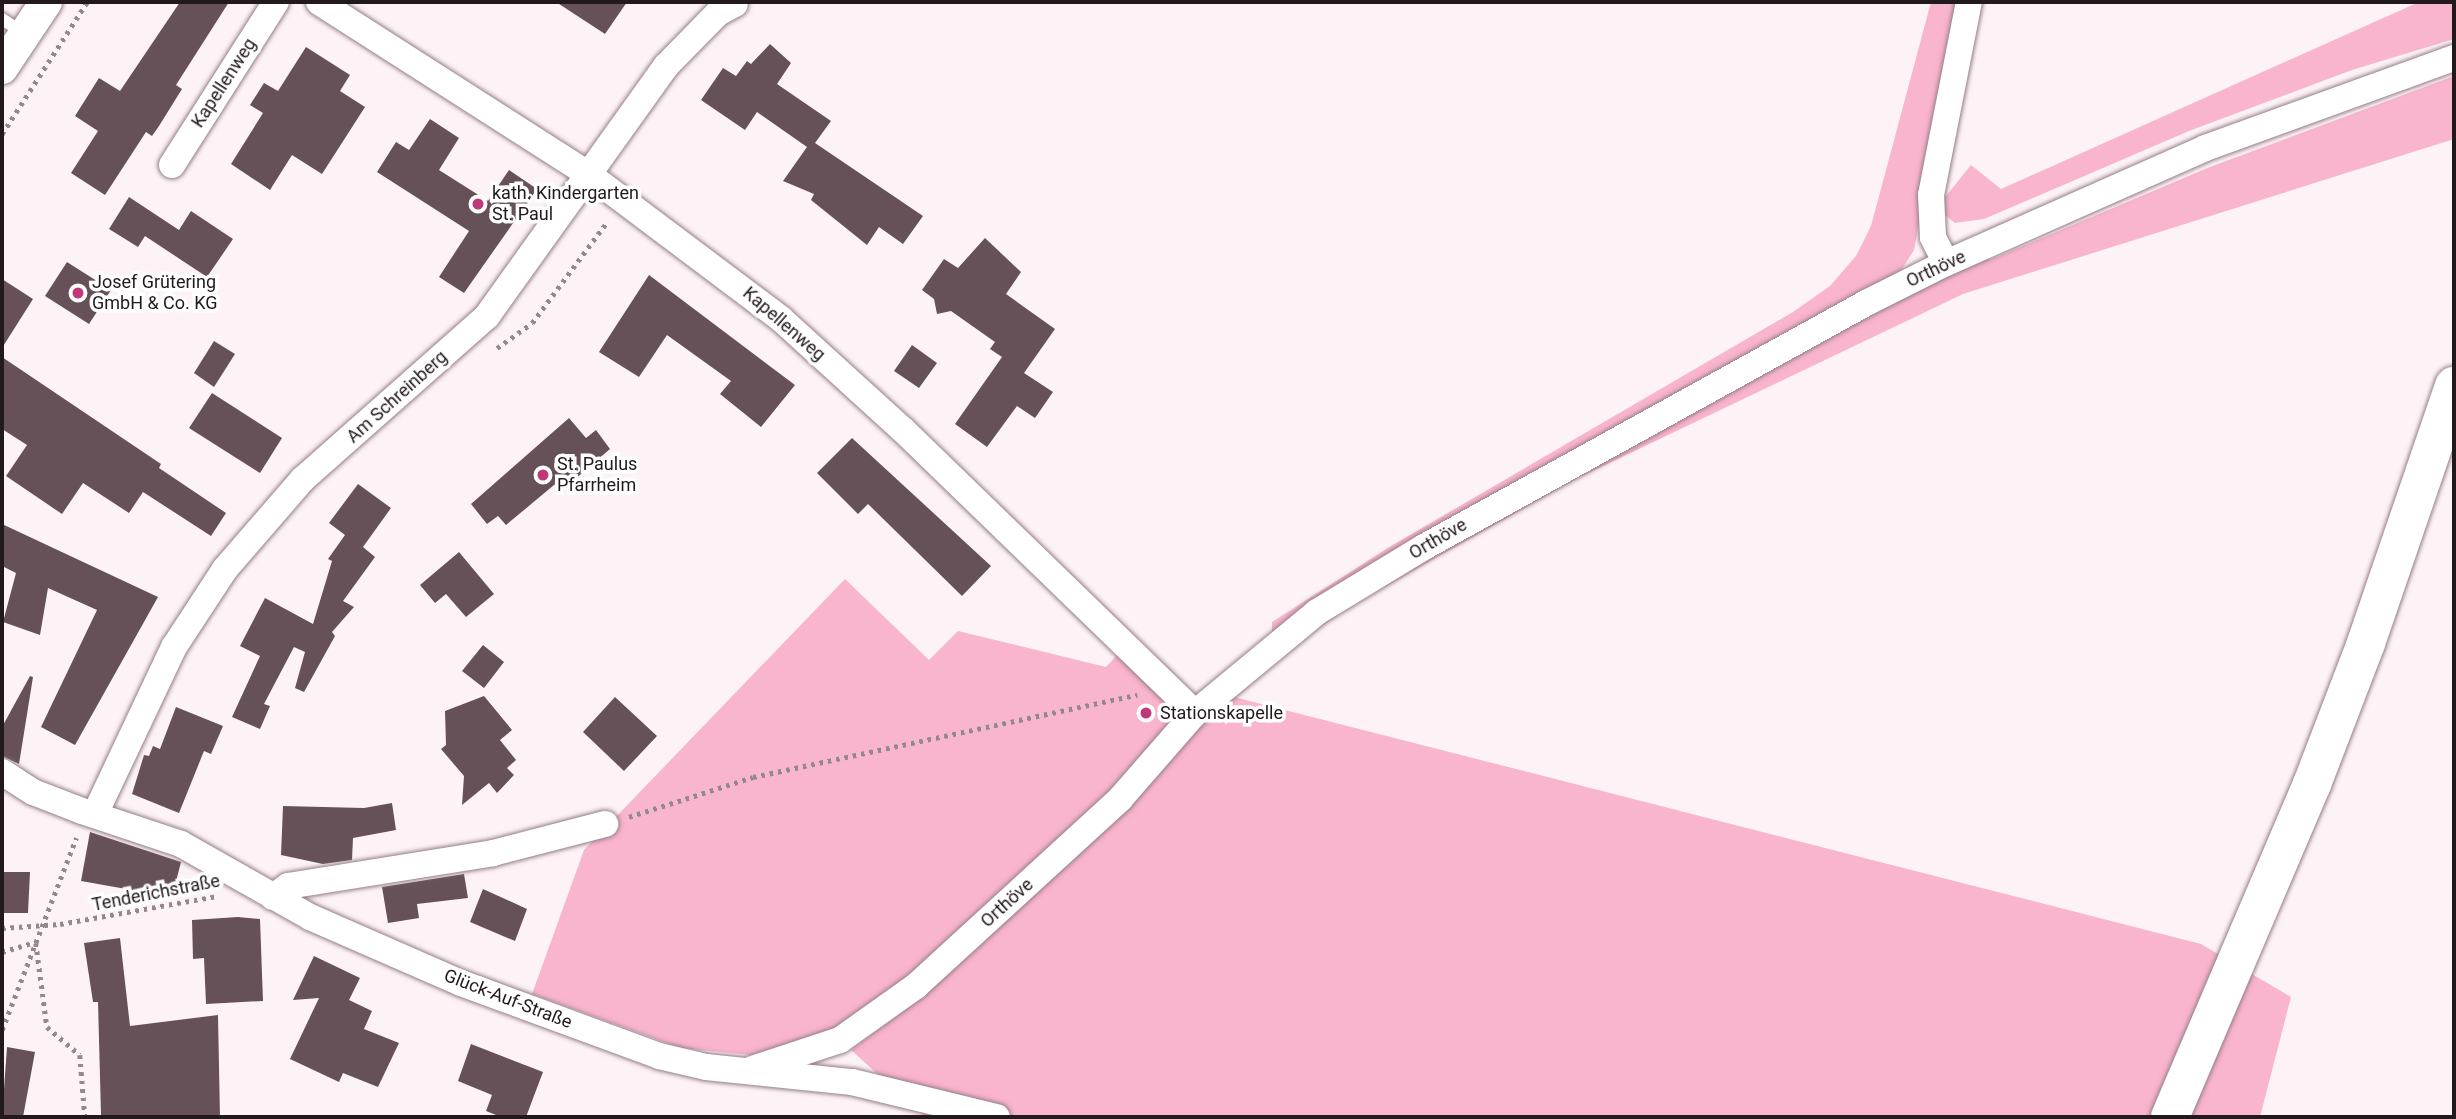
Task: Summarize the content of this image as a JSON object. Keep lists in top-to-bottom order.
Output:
{
  "streets": {
    "street": [
      "Kapellenweg",
      "Orthöve",
      "Am Schreinberg",
      "Glück-Auf-Straße"
    ],
    "path": ["Tenderichstraße"]
  },
  "crossings": [
    ["Kapellenweg", "Orthöve"],
    ["Kapellenweg", "Am Schreinberg"],
    ["Orthöve", "Glück-Auf-Straße"],
    ["Am Schreinberg", "Glück-Auf-Straße"],
    ["Tenderichstraße", "Glück-Auf-Straße"]
  ],
  "places": [
    "kath. Kindergarten St. Paul",
    "Josef Grütering GmbH & Co. KG",
    "St. Paulus Pfarrheim",
    "Stationskapelle"
  ]
}
